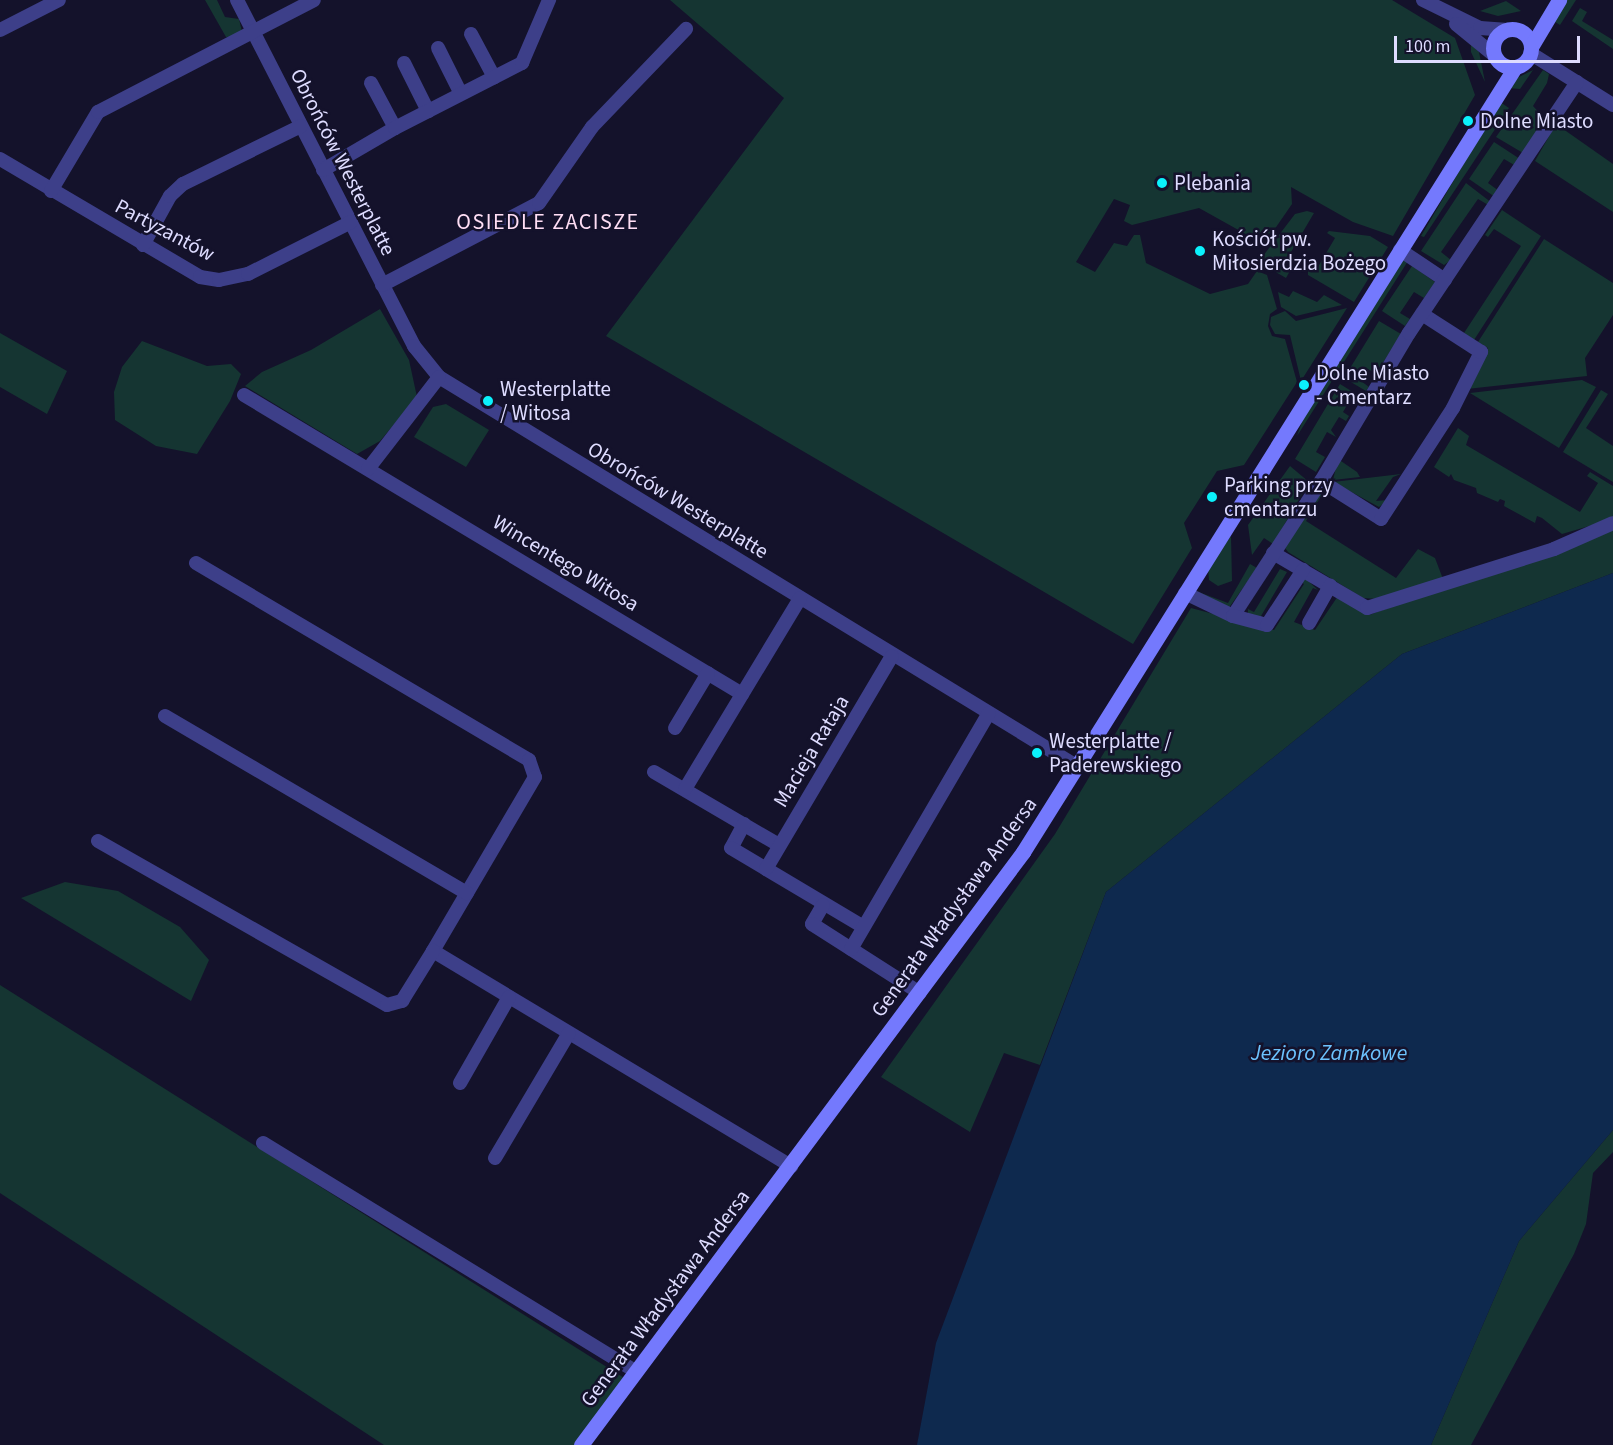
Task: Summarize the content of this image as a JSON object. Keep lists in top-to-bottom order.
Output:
{
  "streets": {
    "main road": ["Generała Władysława Andersa"],
    "street": [
      "Obrońców Westerplatte",
      "Partyzantów",
      "Wincentego Witosa",
      "Macieja Rataja"
    ]
  },
  "crossings": [
    ["Obrońców Westerplatte", "Partyzantów"],
    ["Obrońców Westerplatte", "Macieja Rataja"],
    ["Obrońców Westerplatte", "Generała Władysława Andersa"]
  ],
  "districts": ["OSIEDLE ZACISZE"],
  "water": ["Jezioro Zamkowe"],
  "places": [
    "Dolne Miasto",
    "Plebania",
    "Kościół pw. Miłosierdzia Bożego",
    "Dolne Miasto - Cmentarz",
    "Westerplatte / Witosa",
    "Parking przy cmentarzu",
    "Westerplatte / Paderewskiego"
  ],
  "scale_bar": "100 m"
}
